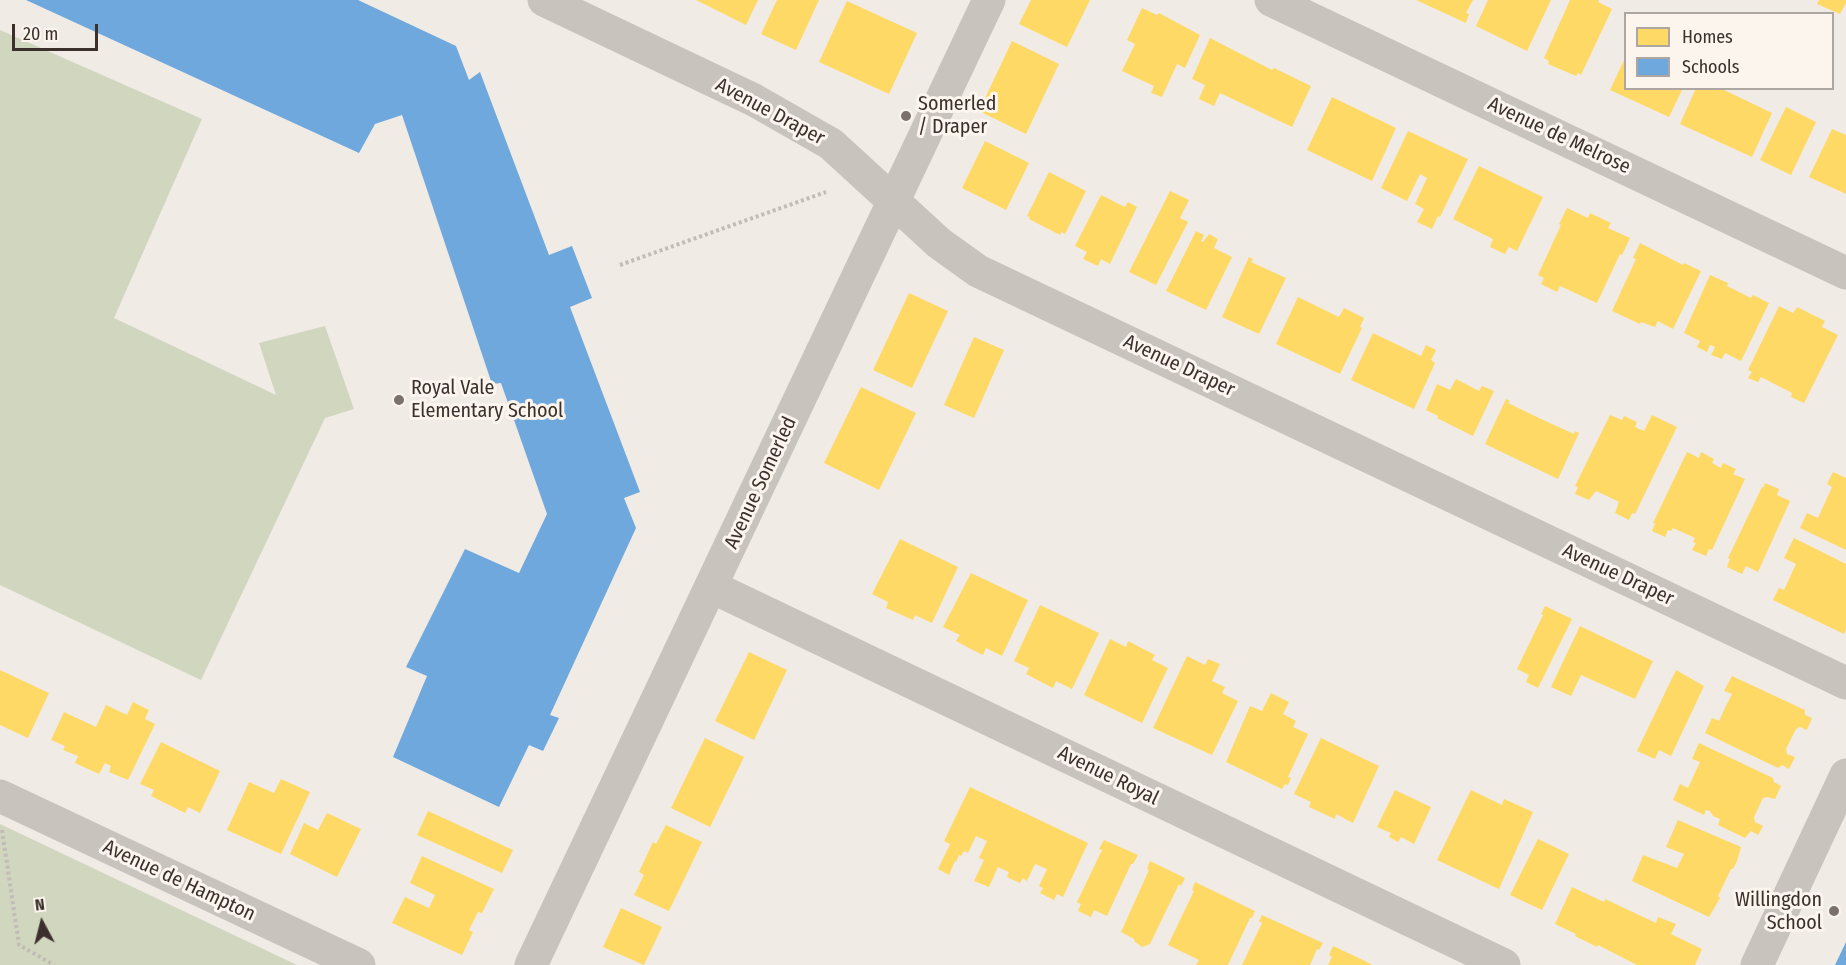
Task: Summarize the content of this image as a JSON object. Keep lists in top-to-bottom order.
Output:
{
  "streets": {
    "street": [
      "Avenue Draper",
      "Avenue de Melrose",
      "Avenue Somerled",
      "Avenue Royal",
      "Avenue de Hampton"
    ]
  },
  "crossings": [
    ["Avenue Draper", "Avenue Somerled"],
    ["Avenue Somerled", "Avenue Royal"]
  ],
  "places": ["Somerled / Draper", "Royal Vale Elementary School", "Willingdon School"],
  "legend": ["Homes", "Schools"],
  "scale_bar": "20 m",
  "north": "top"
}
